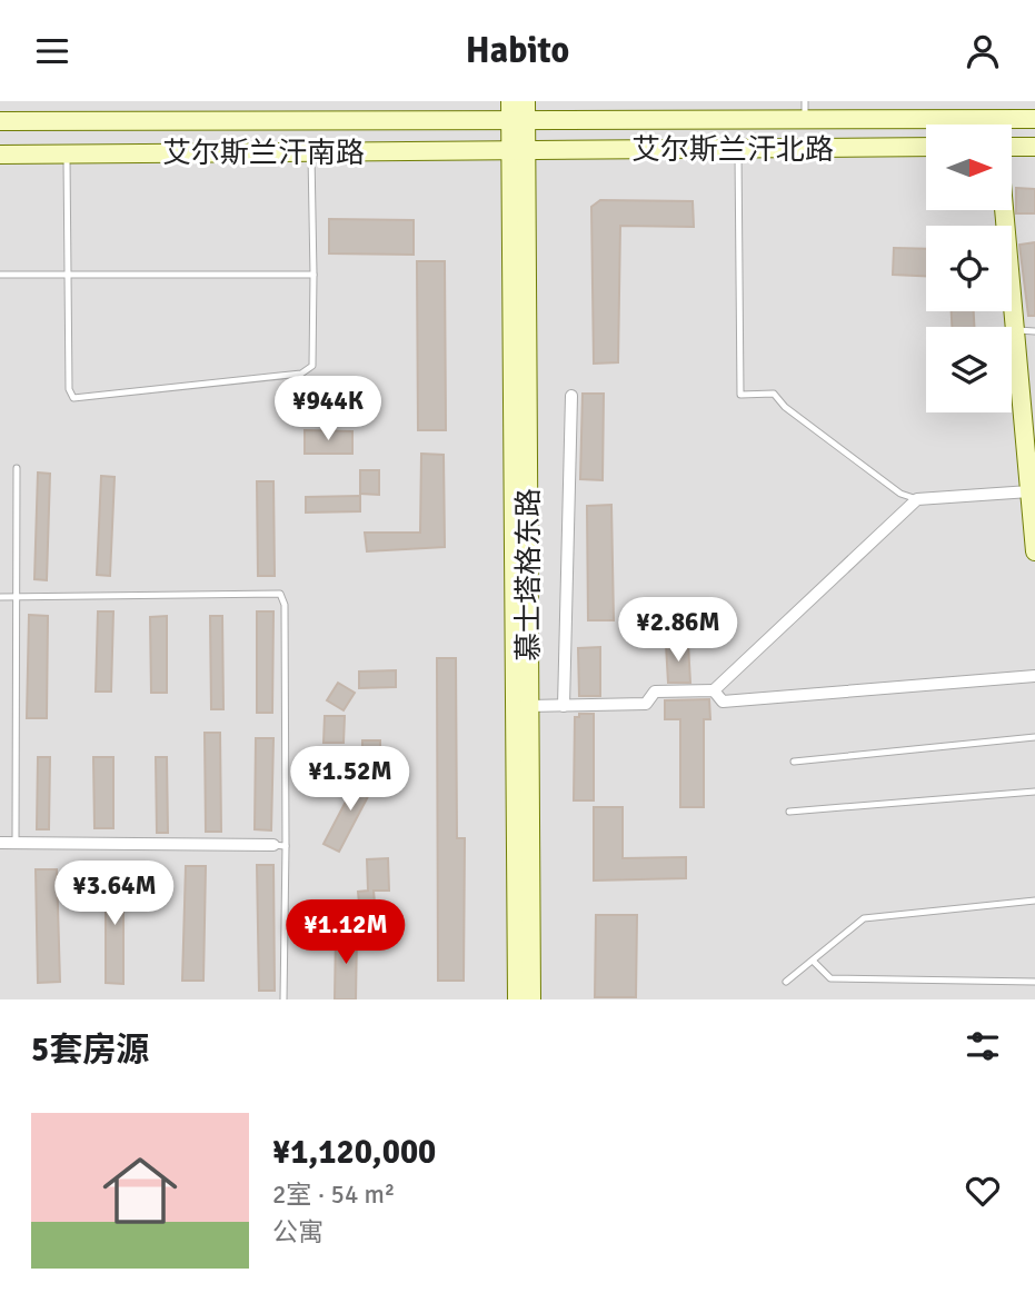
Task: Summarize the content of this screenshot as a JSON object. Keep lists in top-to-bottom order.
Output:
{
  "streets": {
    "main road": ["艾尔斯兰汗北路", "艾尔斯兰汗南路", "慕士塔格东路"]
  },
  "crossings": [
    ["艾尔斯兰汗北路", "艾尔斯兰汗南路"],
    ["艾尔斯兰汗北路", "慕士塔格东路"],
    ["艾尔斯兰汗南路", "慕士塔格东路"]
  ],
  "north": "right",
  "page": {
    "header": "Habito",
    "price": [
      "¥944K",
      "¥2.86M",
      "¥1.52M",
      "¥3.64M",
      "¥1.12M"
    ],
    "heading": "5套房源",
    "list": [
      {
        "name": "¥1,120,000",
        "note": "2室 · 54 m² · 公寓"
      }
    ]
  }
}
